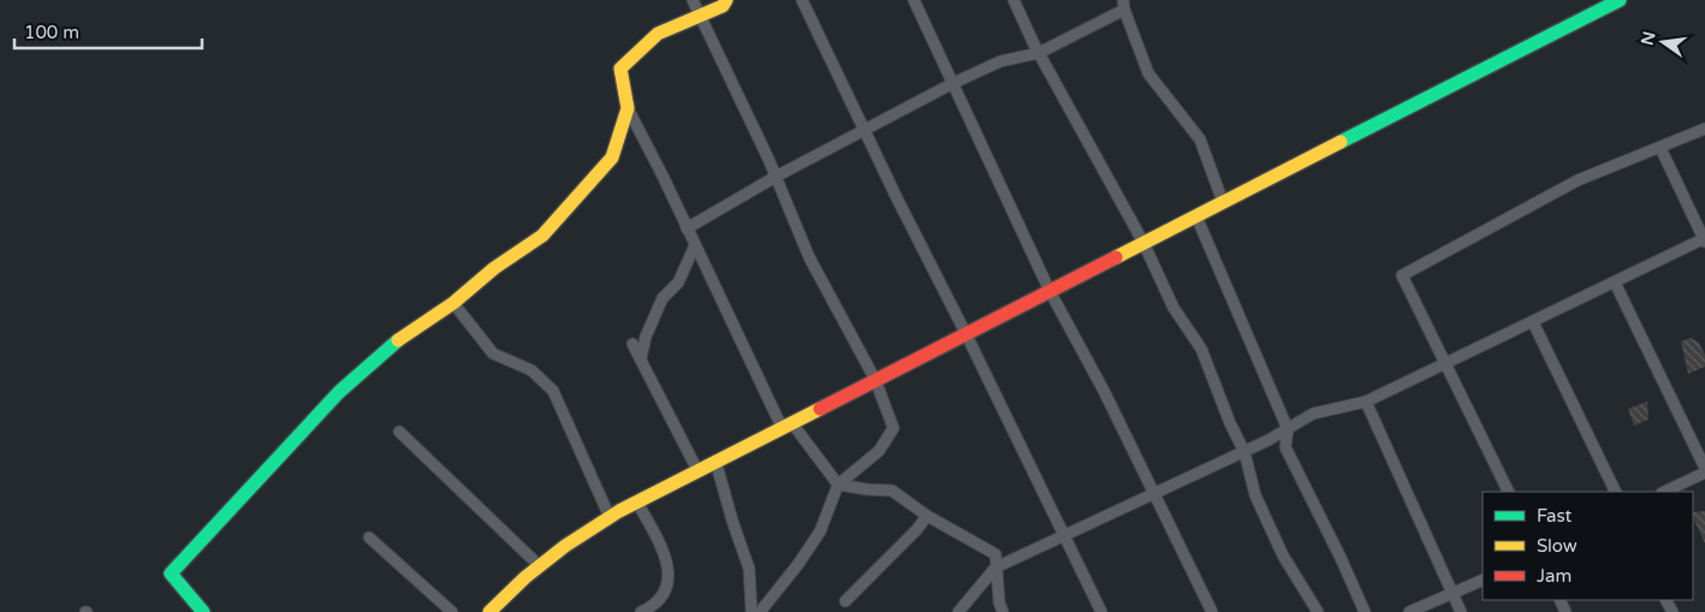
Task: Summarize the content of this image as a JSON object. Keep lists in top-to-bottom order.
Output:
{
  "legend": ["Fast", "Slow", "Jam"],
  "scale_bar": "100 m",
  "north": "left"
}
